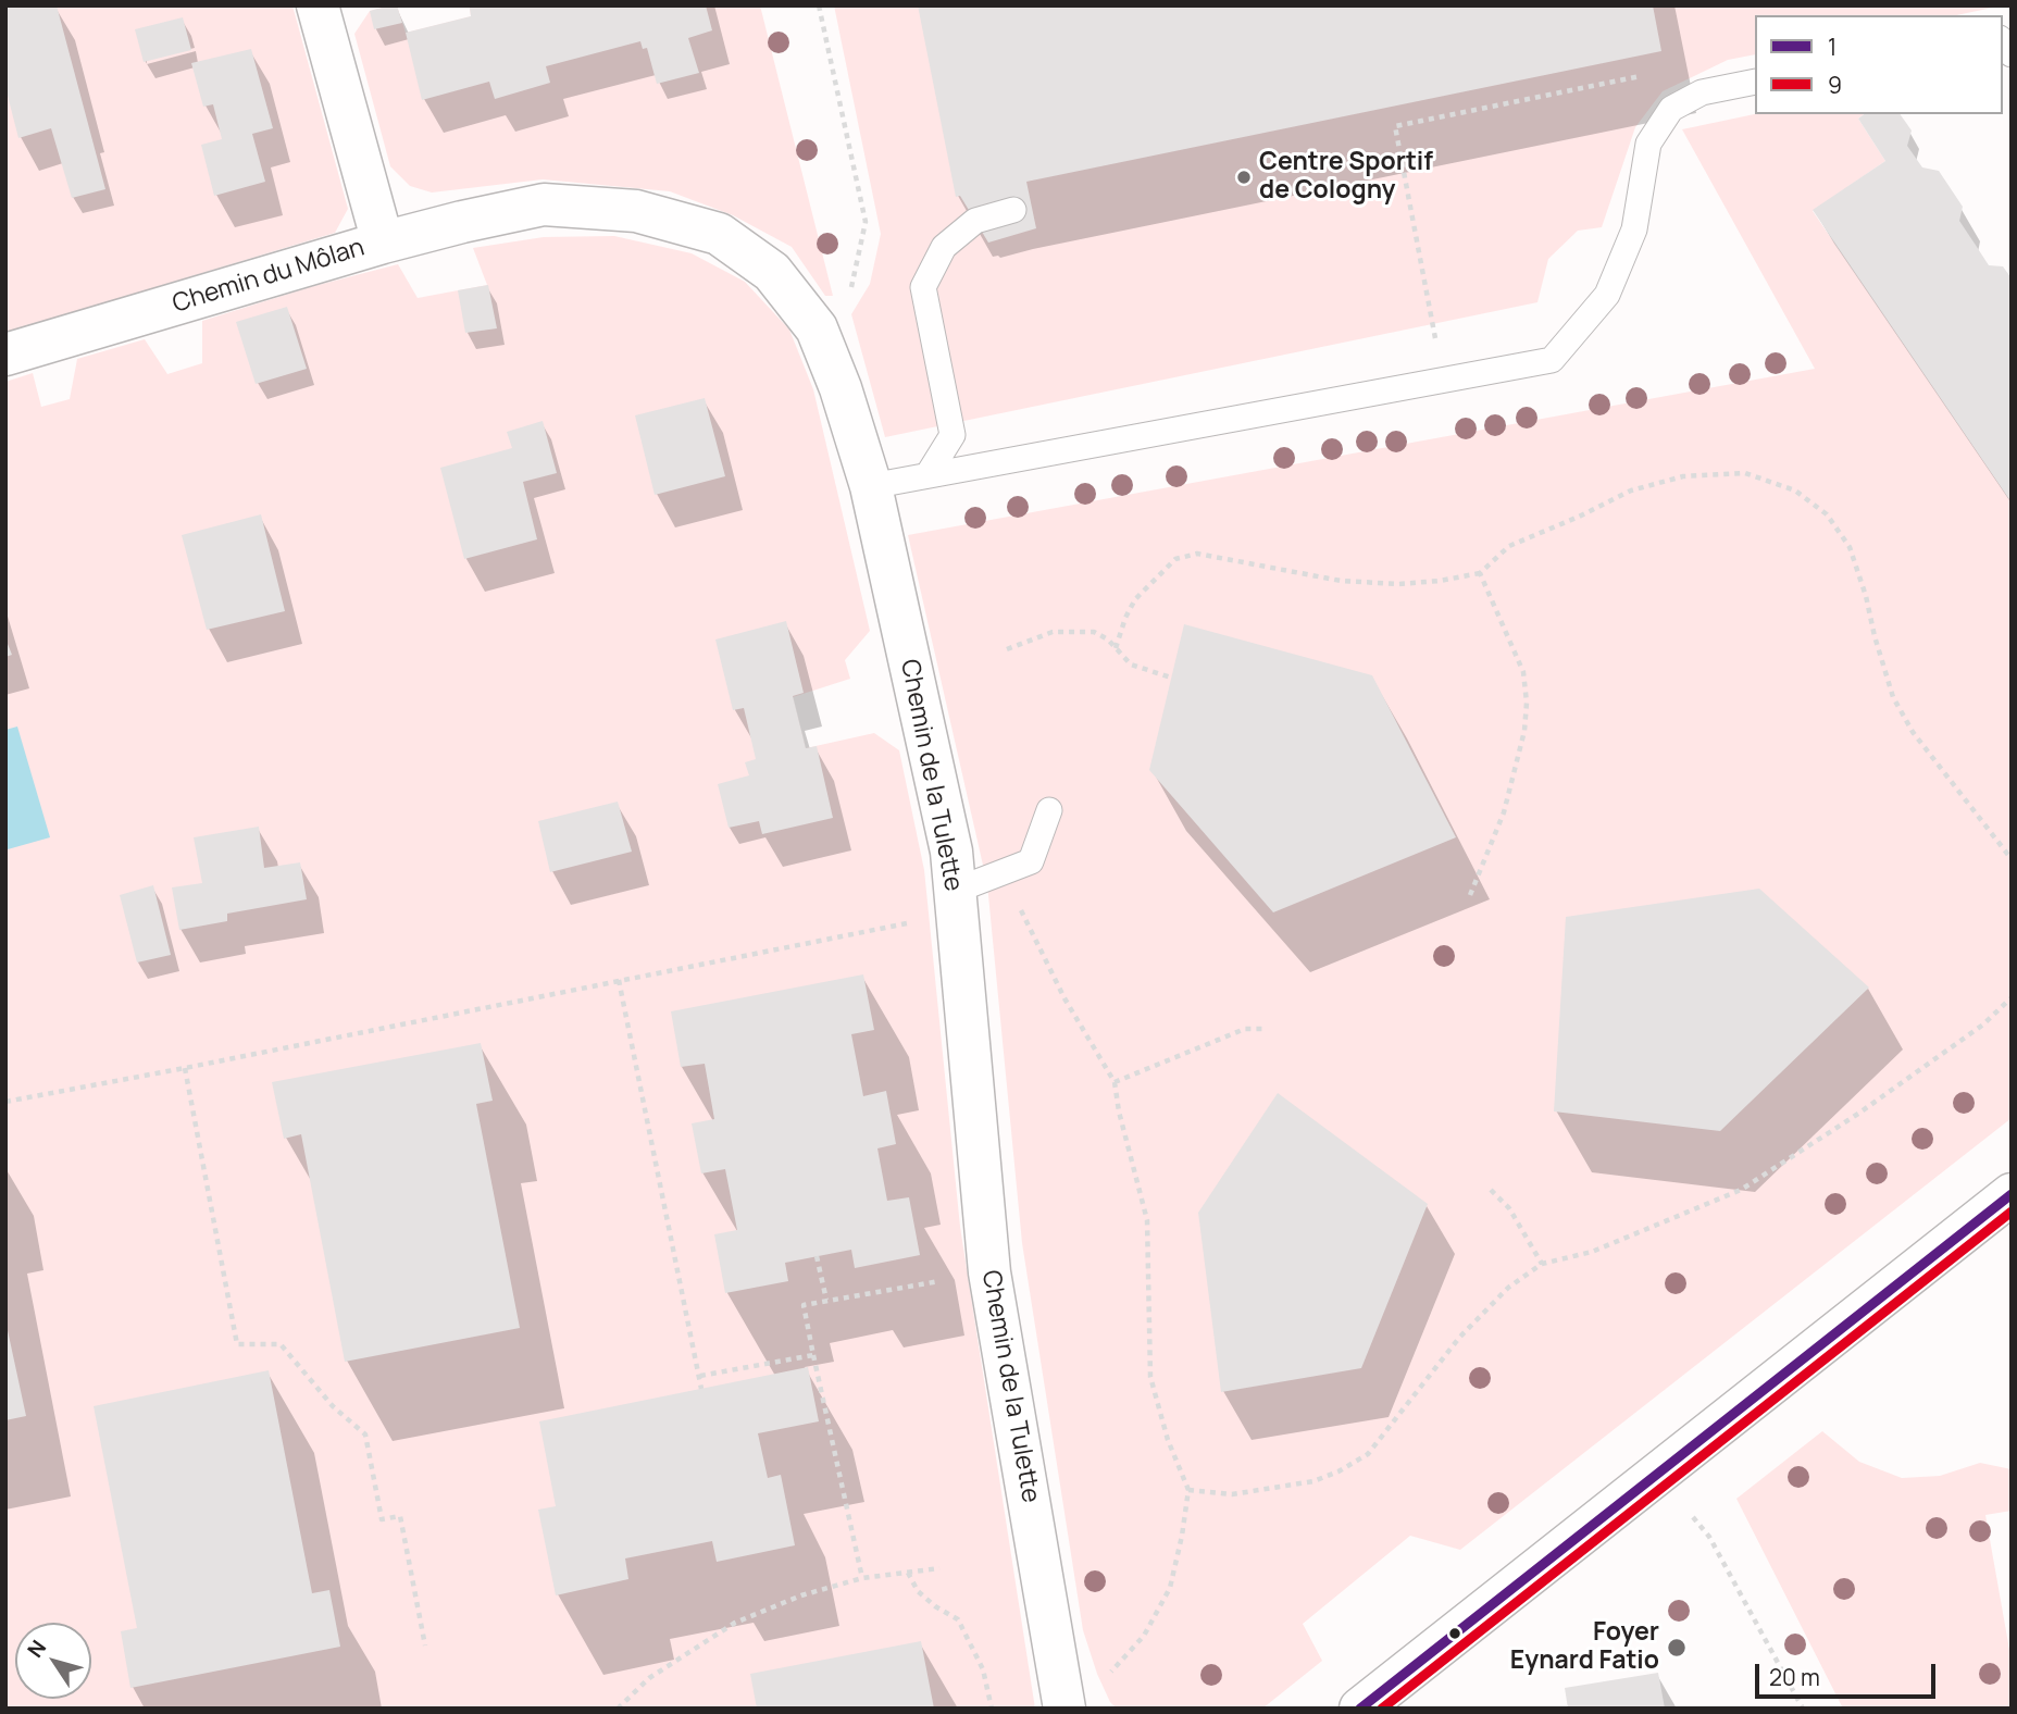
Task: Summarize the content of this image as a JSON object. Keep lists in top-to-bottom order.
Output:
{
  "streets": {
    "street": ["Chemin du Môlan", "Chemin de la Tulette"]
  },
  "crossings": [
    ["Chemin du Môlan", "Chemin de la Tulette"]
  ],
  "places": ["Centre Sportif de Cologny", "Foyer Eynard Fatio"],
  "lines": ["transit line 1", "transit line 9"],
  "legend": ["1", "9"],
  "scale_bar": "20 m",
  "north": "top left"
}
